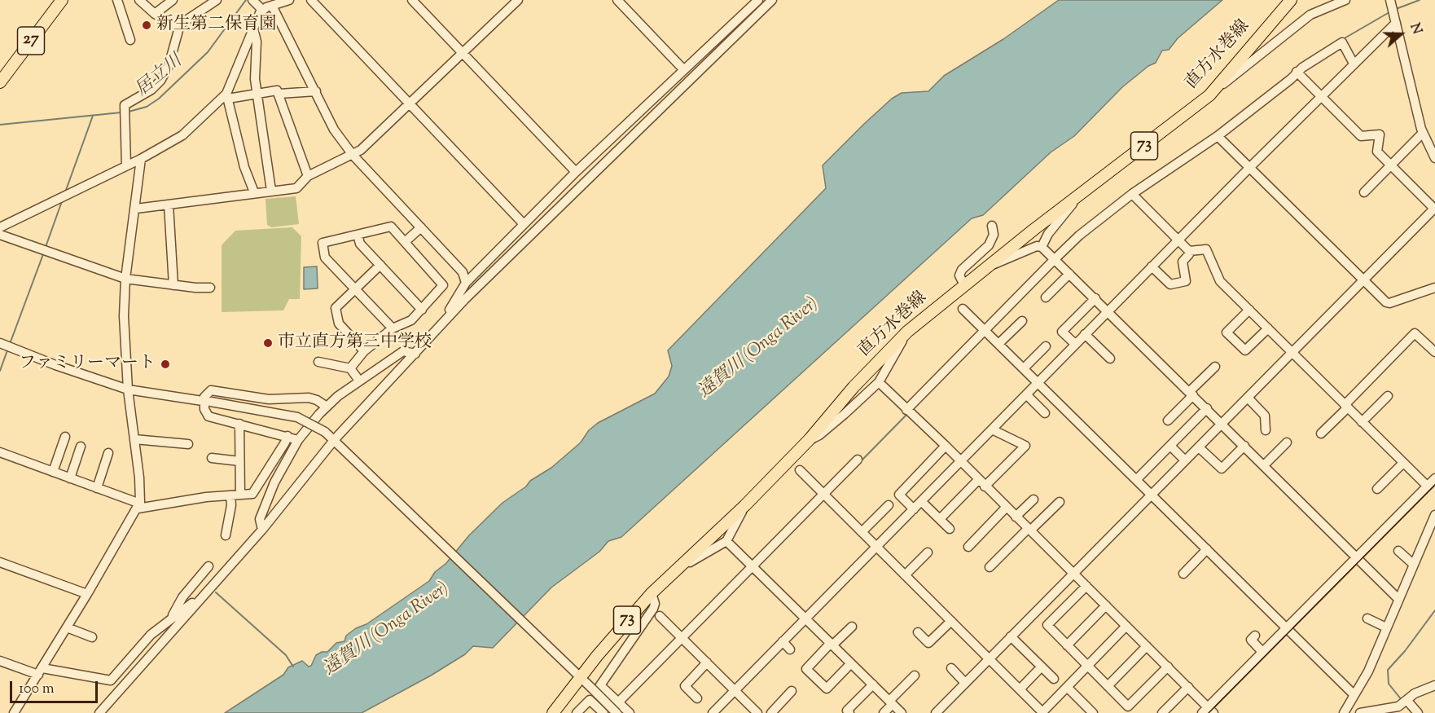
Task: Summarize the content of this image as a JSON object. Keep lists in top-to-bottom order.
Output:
{
  "streets": {
    "main road": ["27", "直方水巻線", "73"]
  },
  "water": ["居立川", "遠賀川 (Onga River)"],
  "places": ["新生第二保育園", "市立直方第三中学校", "ファミリーマート"],
  "scale_bar": "100 m",
  "north": "right"
}
